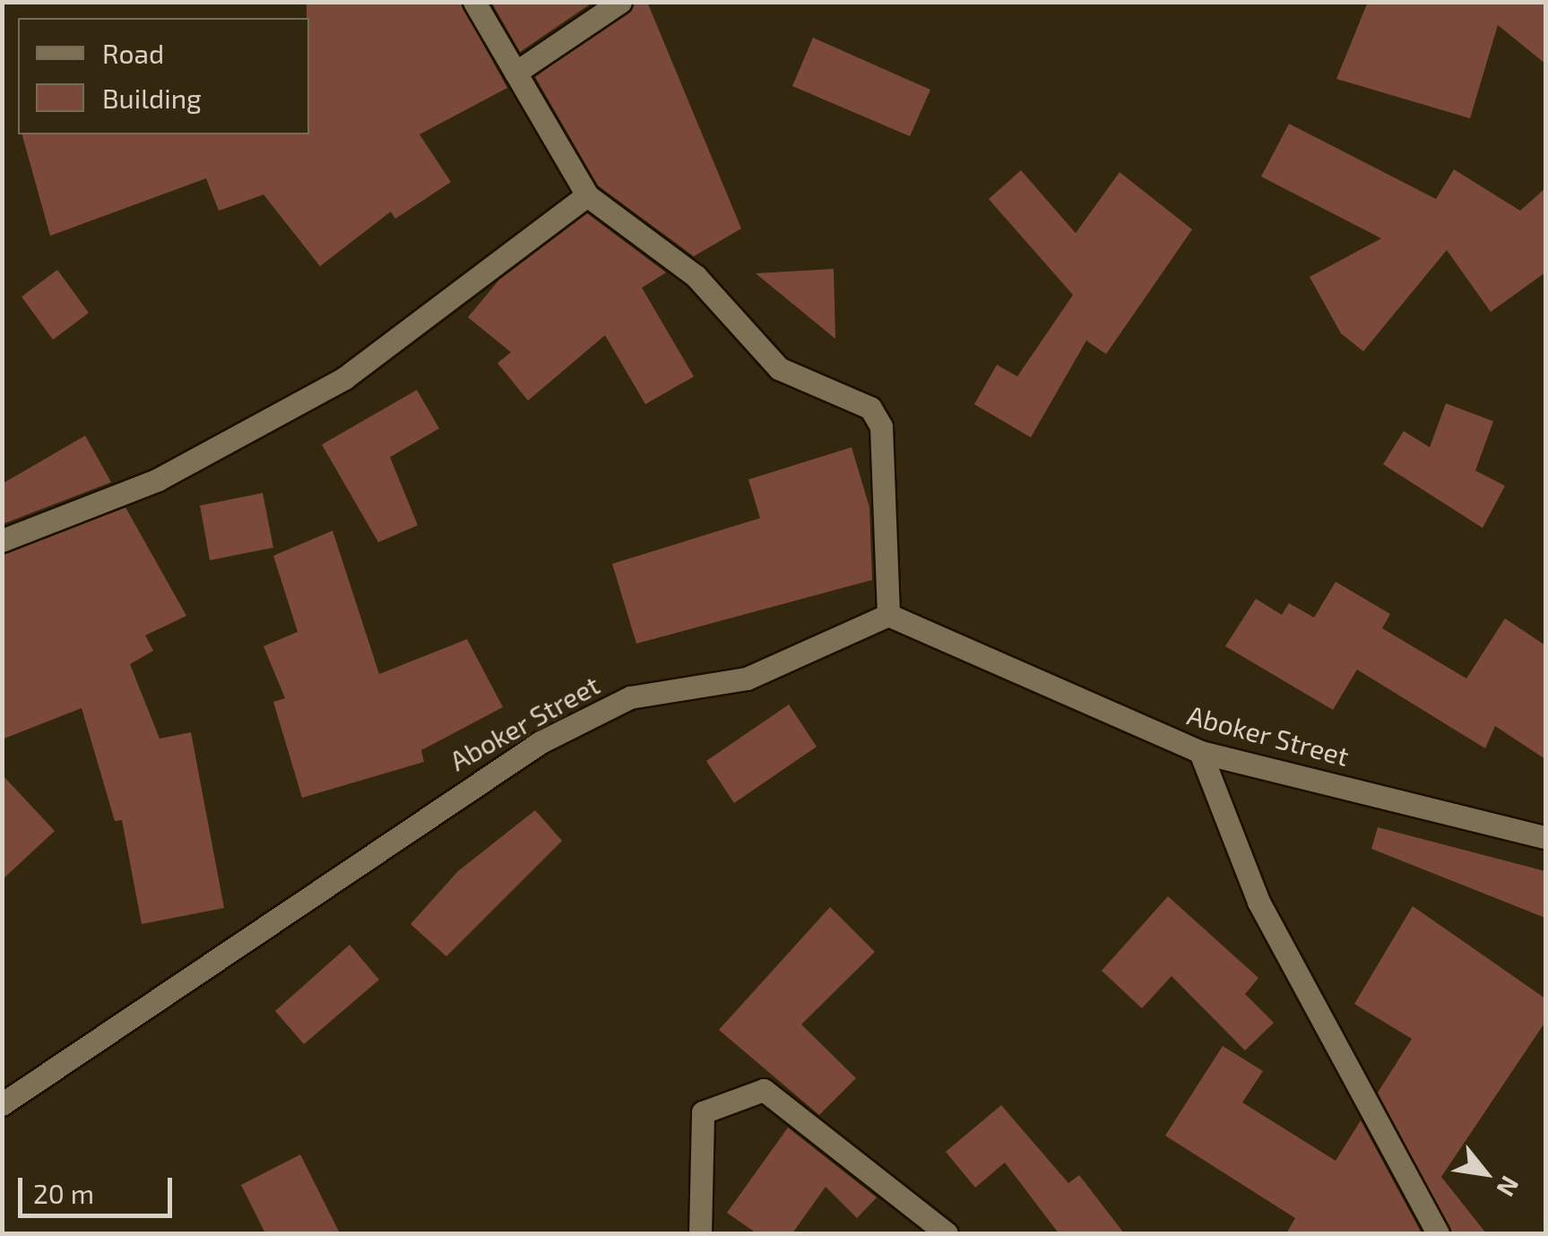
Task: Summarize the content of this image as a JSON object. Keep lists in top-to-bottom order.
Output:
{
  "streets": {
    "street": ["Aboker Street"]
  },
  "legend": ["Road", "Building"],
  "scale_bar": "20 m",
  "north": "bottom right"
}
